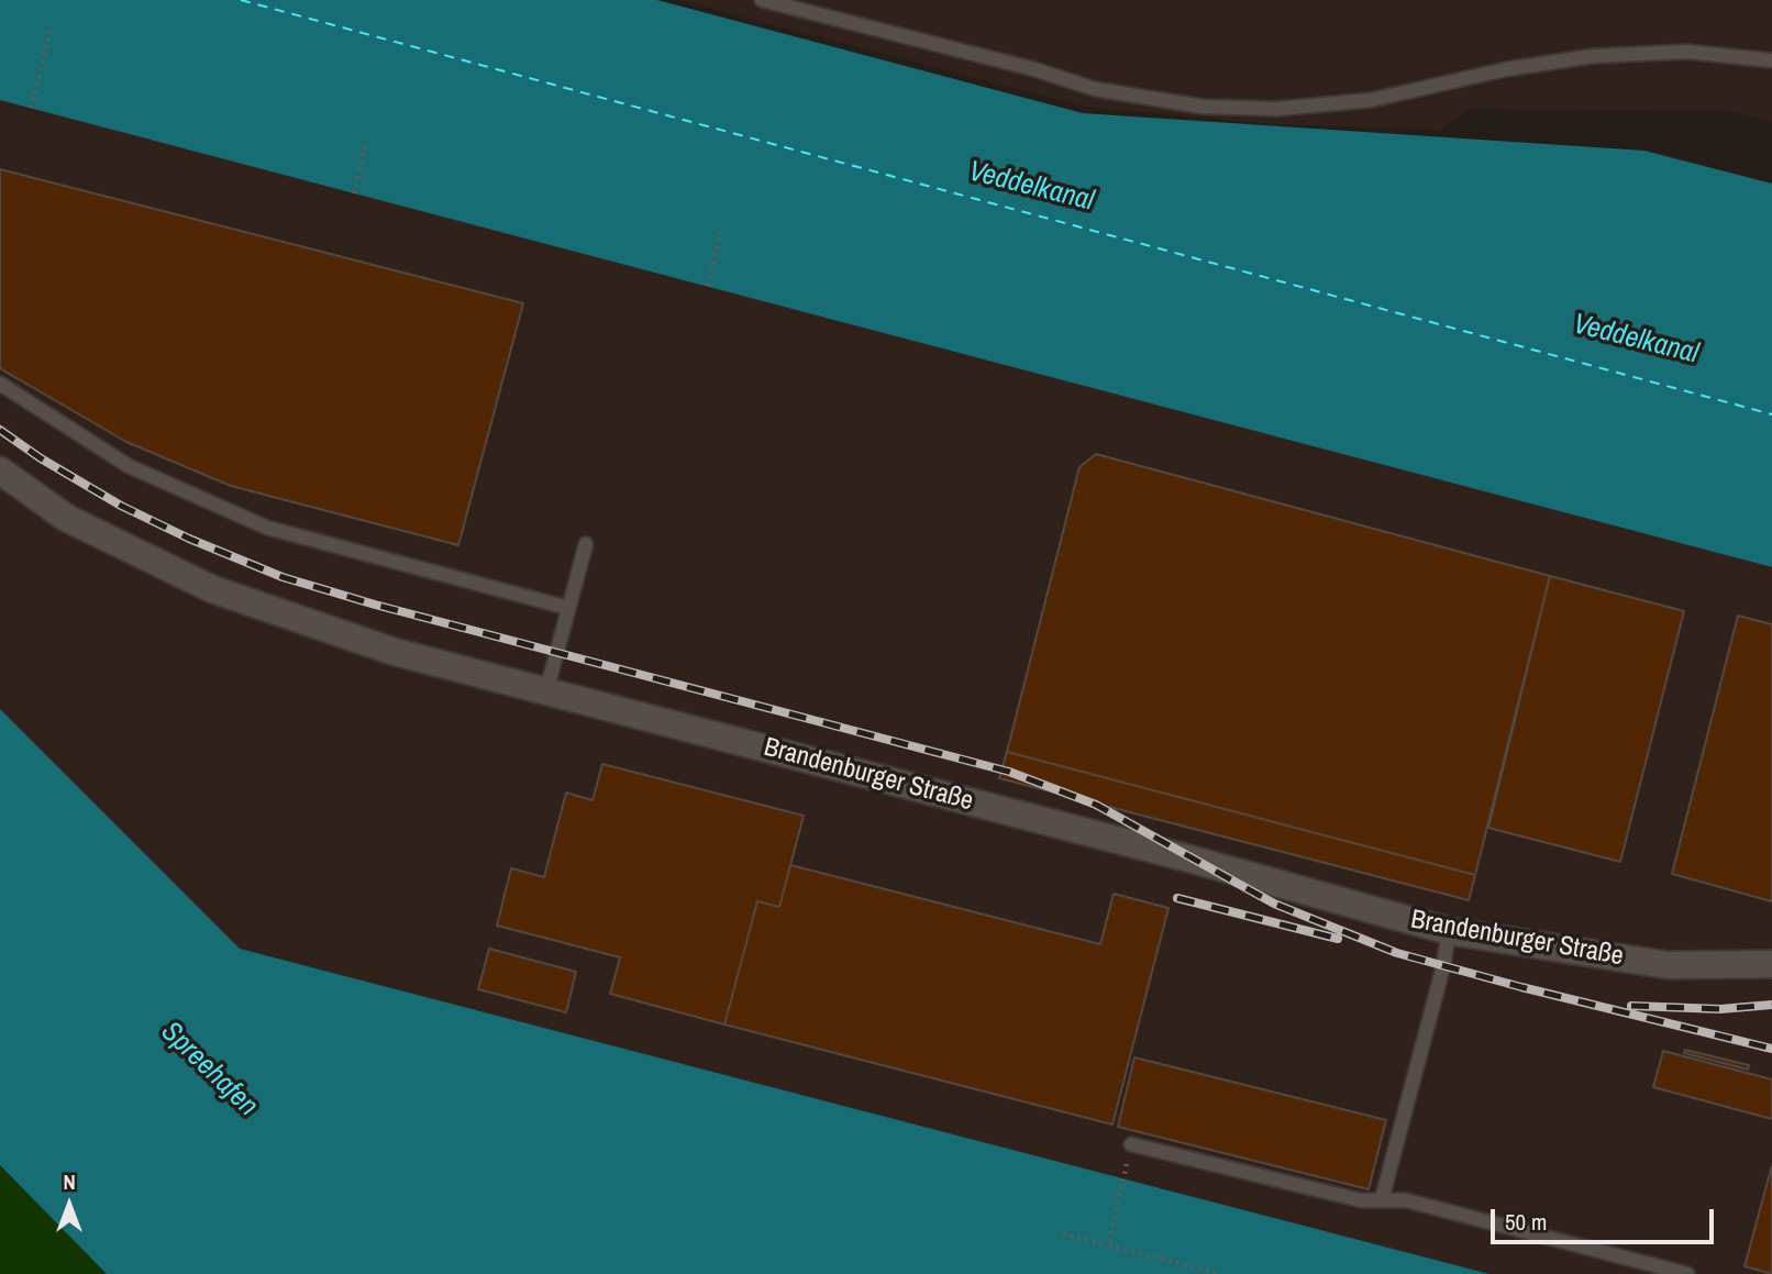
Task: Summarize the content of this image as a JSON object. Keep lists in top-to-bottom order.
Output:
{
  "streets": {
    "street": ["Brandenburger Straße"]
  },
  "water": ["Veddelkanal", "Spreehafen"],
  "scale_bar": "50 m",
  "north": "top"
}
